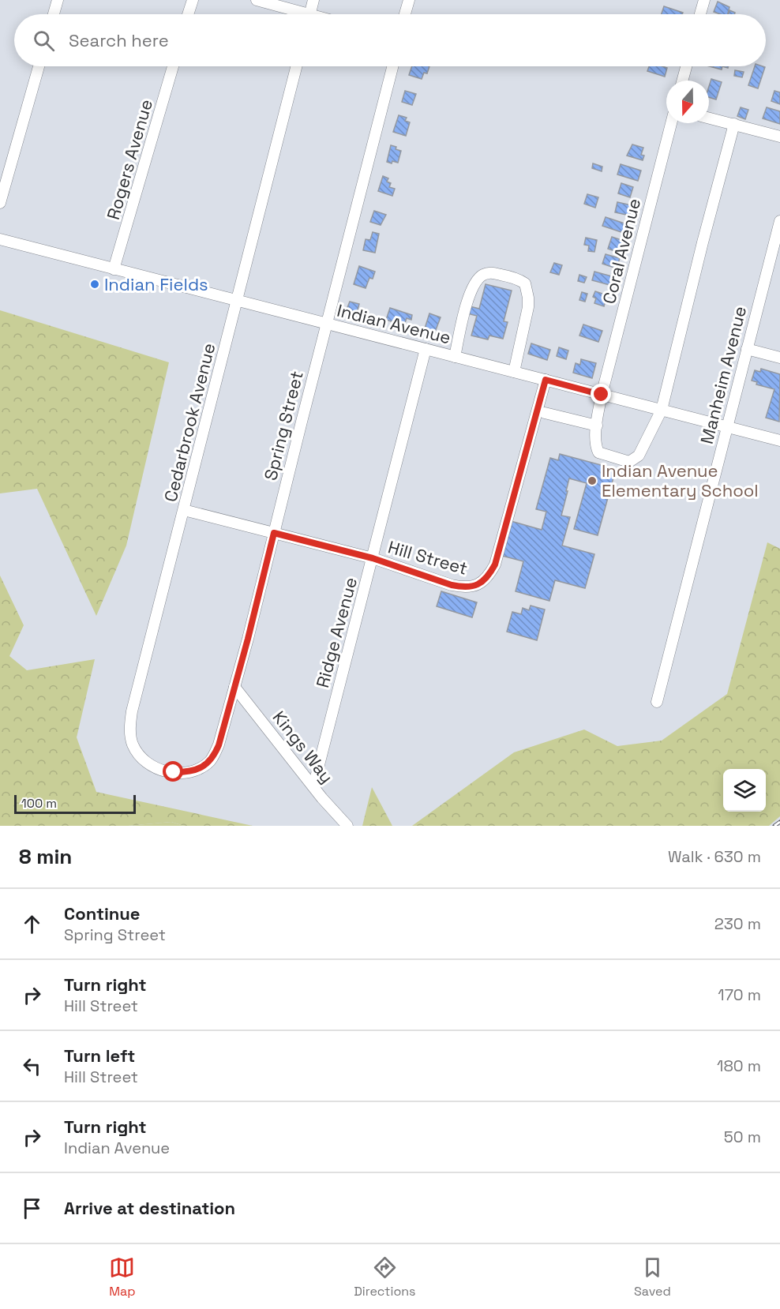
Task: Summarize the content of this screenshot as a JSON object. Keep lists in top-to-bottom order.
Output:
{
  "streets": {
    "street": [
      "Rogers Avenue",
      "Coral Avenue",
      "Indian Avenue",
      "Manheim Avenue",
      "Cedarbrook Avenue",
      "Spring Street",
      "Hill Street",
      "Ridge Avenue",
      "Kings Way"
    ]
  },
  "crossings": [
    ["Rogers Avenue", "Indian Avenue"],
    ["Coral Avenue", "Indian Avenue"],
    ["Indian Avenue", "Manheim Avenue"],
    ["Indian Avenue", "Cedarbrook Avenue"],
    ["Indian Avenue", "Spring Street"],
    ["Indian Avenue", "Hill Street"],
    ["Indian Avenue", "Ridge Avenue"],
    ["Cedarbrook Avenue", "Spring Street"],
    ["Cedarbrook Avenue", "Hill Street"],
    ["Spring Street", "Hill Street"],
    ["Spring Street", "Kings Way"],
    ["Hill Street", "Ridge Avenue"],
    ["Ridge Avenue", "Kings Way"]
  ],
  "places": ["Indian Fields", "Indian Avenue Elementary School"],
  "scale_bar": "100 m",
  "north": "bottom",
  "page": {
    "search": "Search here",
    "scale": "100 m",
    "heading": ["8 min", "Walk · 630 m"],
    "list": [
      ["Continue", "Spring Street", "230 m"],
      ["Turn right", "Hill Street", "170 m"],
      ["Turn left", "Hill Street", "180 m"],
      ["Turn right", "Indian Avenue", "50 m"],
      "Arrive at destination"
    ],
    "nav": ["Map", "Directions", "Saved"]
  }
}
